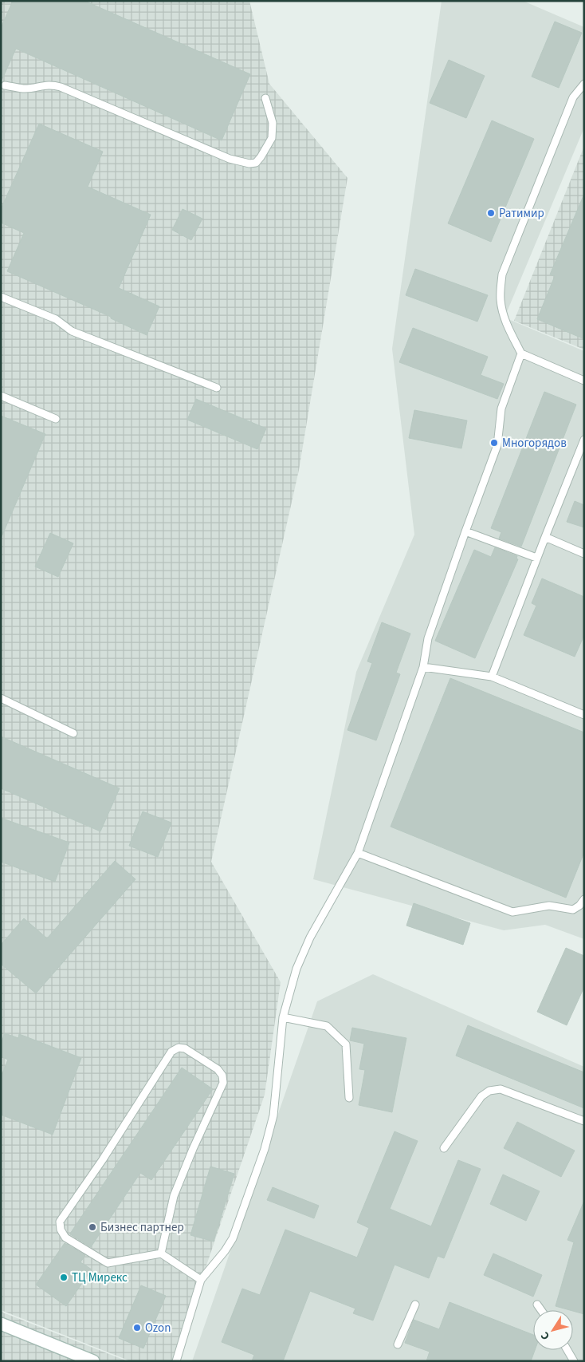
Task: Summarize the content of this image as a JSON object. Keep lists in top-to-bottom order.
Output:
{
  "places": [
    "Ратимир",
    "Многорядов",
    "Бизнес партнер",
    "ТЦ Мирекс",
    "Ozon"
  ],
  "north": "bottom left"
}
